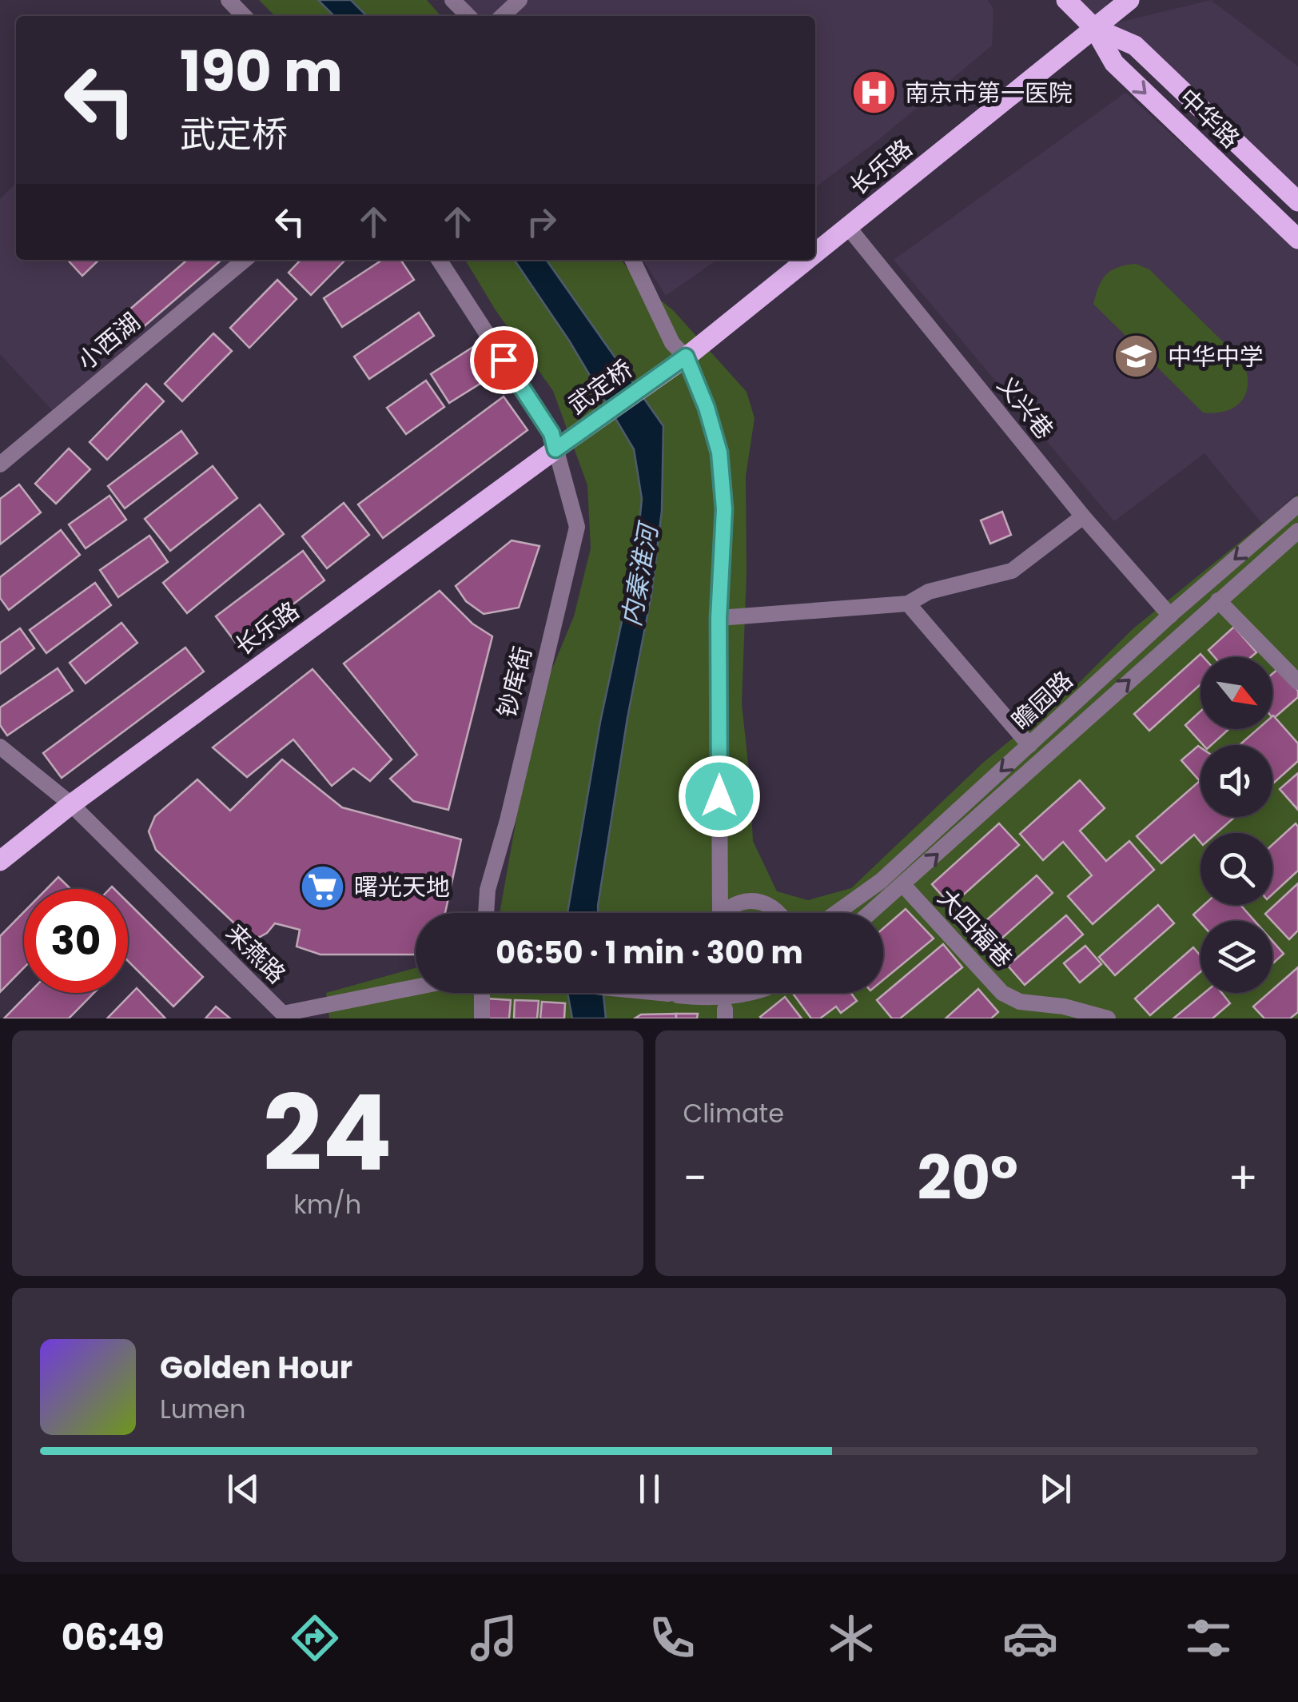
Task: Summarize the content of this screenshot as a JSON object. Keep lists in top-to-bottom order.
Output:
{
  "streets": {
    "main road": ["中华路", "长乐路", "武定桥"],
    "street": [
      "小西湖",
      "义兴巷",
      "钞库街",
      "瞻园路",
      "大四福巷",
      "来燕路"
    ]
  },
  "crossings": [
    ["中华路", "长乐路"],
    ["长乐路", "武定桥"],
    ["长乐路", "义兴巷"],
    ["长乐路", "钞库街"],
    ["长乐路", "来燕路"],
    ["武定桥", "钞库街"],
    ["义兴巷", "瞻园路"],
    ["瞻园路", "大四福巷"]
  ],
  "water": ["内秦淮河"],
  "places": {
    "hospital": ["南京市第一医院"],
    "school or university": ["中华中学"],
    "supermarket": ["曙光天地"]
  },
  "north": "bottom right",
  "page": {
    "turn": ["190 m", "武定桥"],
    "limit": "30",
    "trip": "06:50 · 1 min · 300 m",
    "tile": [
      ["24", "km/h"],
      "Climate"
    ],
    "heat": ["−", "20°", "+"],
    "song": ["Golden Hour", "Lumen"],
    "tabs": "06:49"
  }
}
